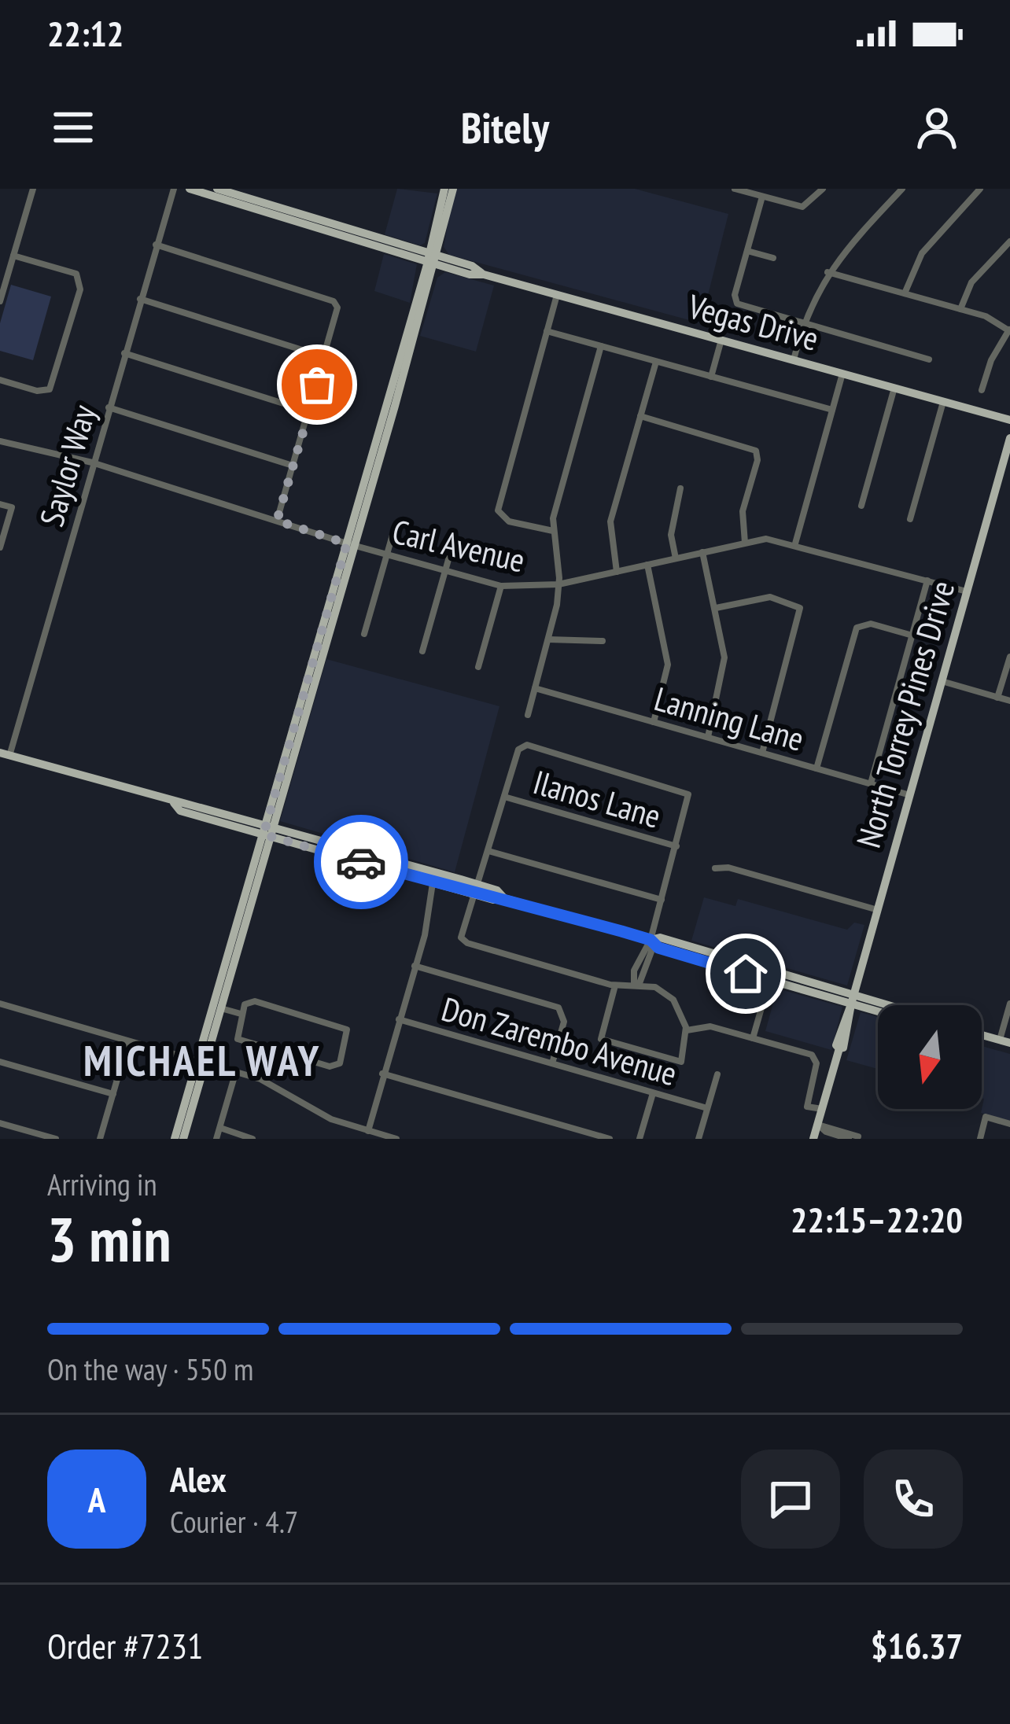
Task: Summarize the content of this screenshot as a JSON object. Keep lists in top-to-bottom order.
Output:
{
  "streets": {
    "main road": ["Vegas Drive", "North Torrey Pines Drive"],
    "street": [
      "Saylor Way",
      "Carl Avenue",
      "Lanning Lane",
      "Ilanos Lane",
      "Don Zarembo Avenue"
    ]
  },
  "crossings": [
    ["Saylor Way", "Carl Avenue"],
    ["Carl Avenue", "North Torrey Pines Drive"],
    ["North Torrey Pines Drive", "Lanning Lane"]
  ],
  "districts": ["MICHAEL WAY"],
  "north": "bottom",
  "page": {
    "status": "22:12",
    "header": "Bitely",
    "heading": ["3 min", "Arriving in", "22:15–22:20"],
    "panel": [
      "Alex",
      "Courier · 4.7",
      "Order #7231",
      "$16.37"
    ],
    "bar": "On the way · 550 m",
    "round": "A"
  }
}
